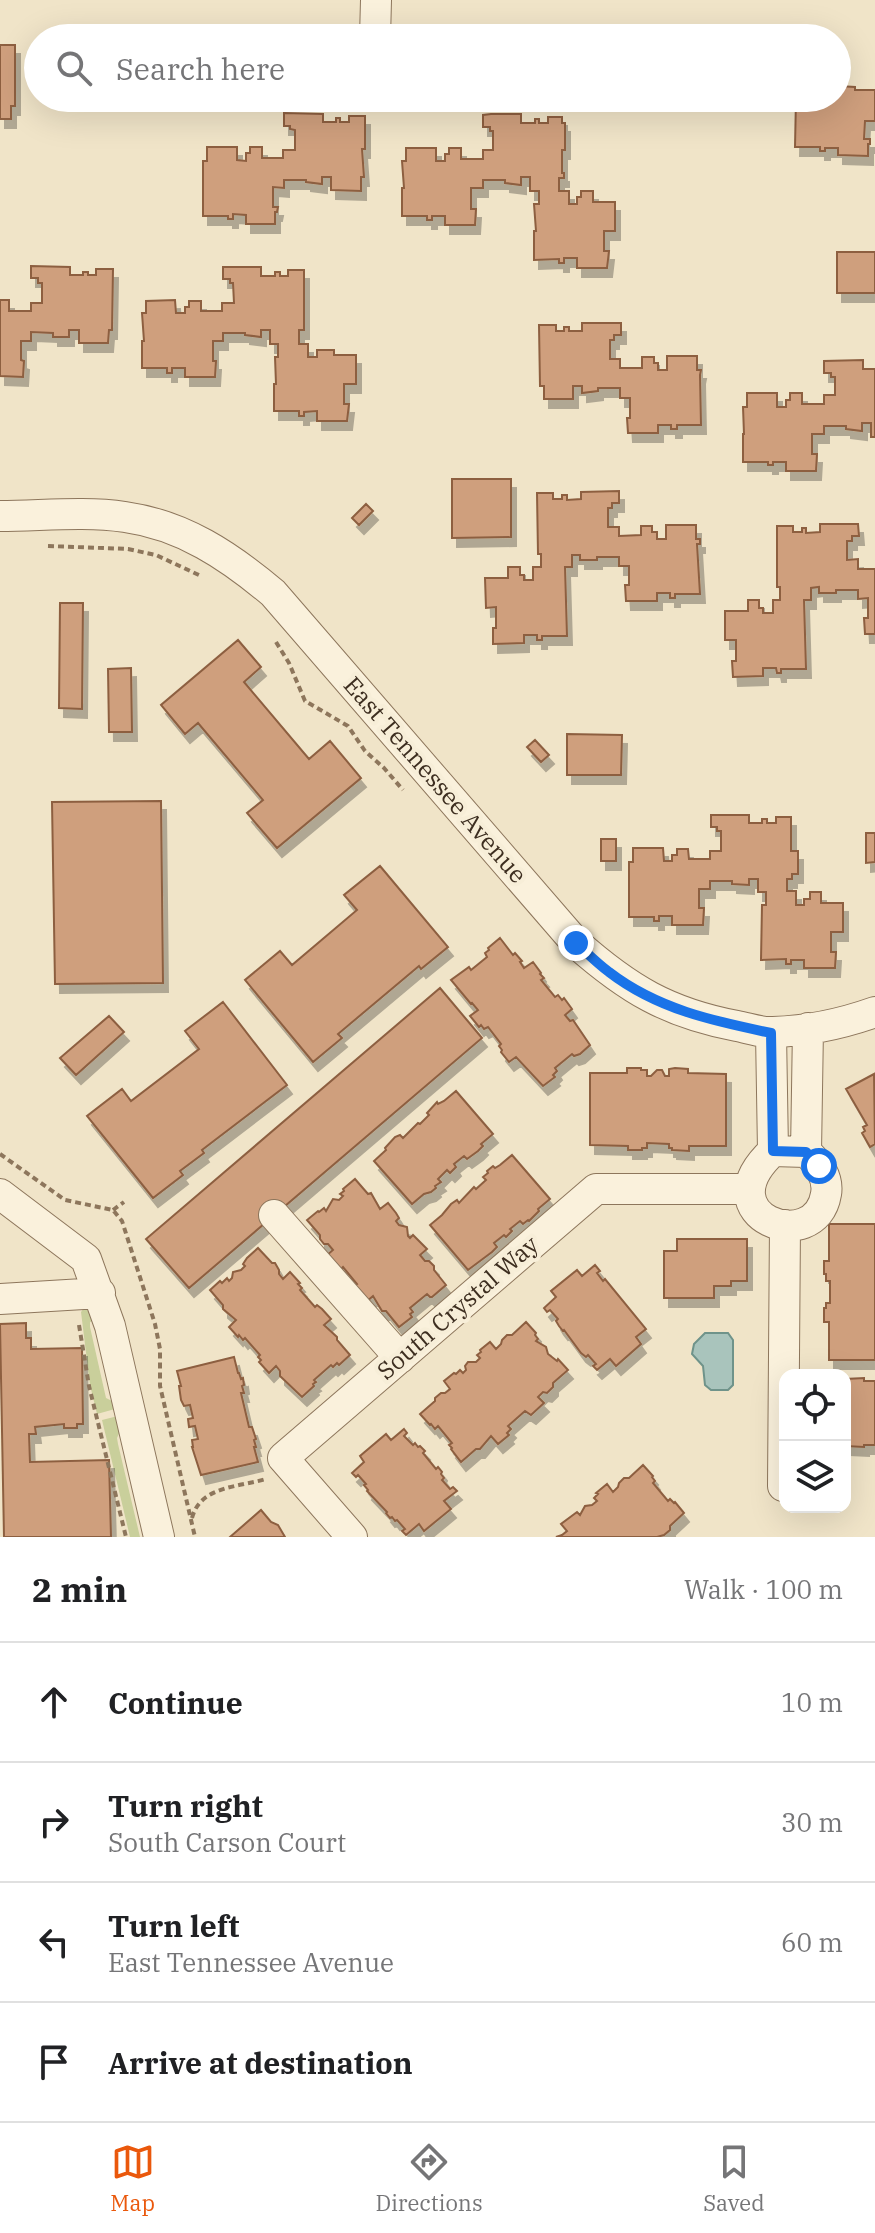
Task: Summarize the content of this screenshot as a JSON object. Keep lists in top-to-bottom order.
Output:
{
  "streets": {
    "street": ["East Tennessee Avenue", "South Crystal Way"]
  },
  "page": {
    "search": "Search here",
    "heading": ["2 min", "Walk · 100 m"],
    "list": [
      ["Continue", "10 m"],
      ["Turn right", "South Carson Court", "30 m"],
      ["Turn left", "East Tennessee Avenue", "60 m"],
      "Arrive at destination"
    ],
    "nav": ["Map", "Directions", "Saved"]
  }
}
